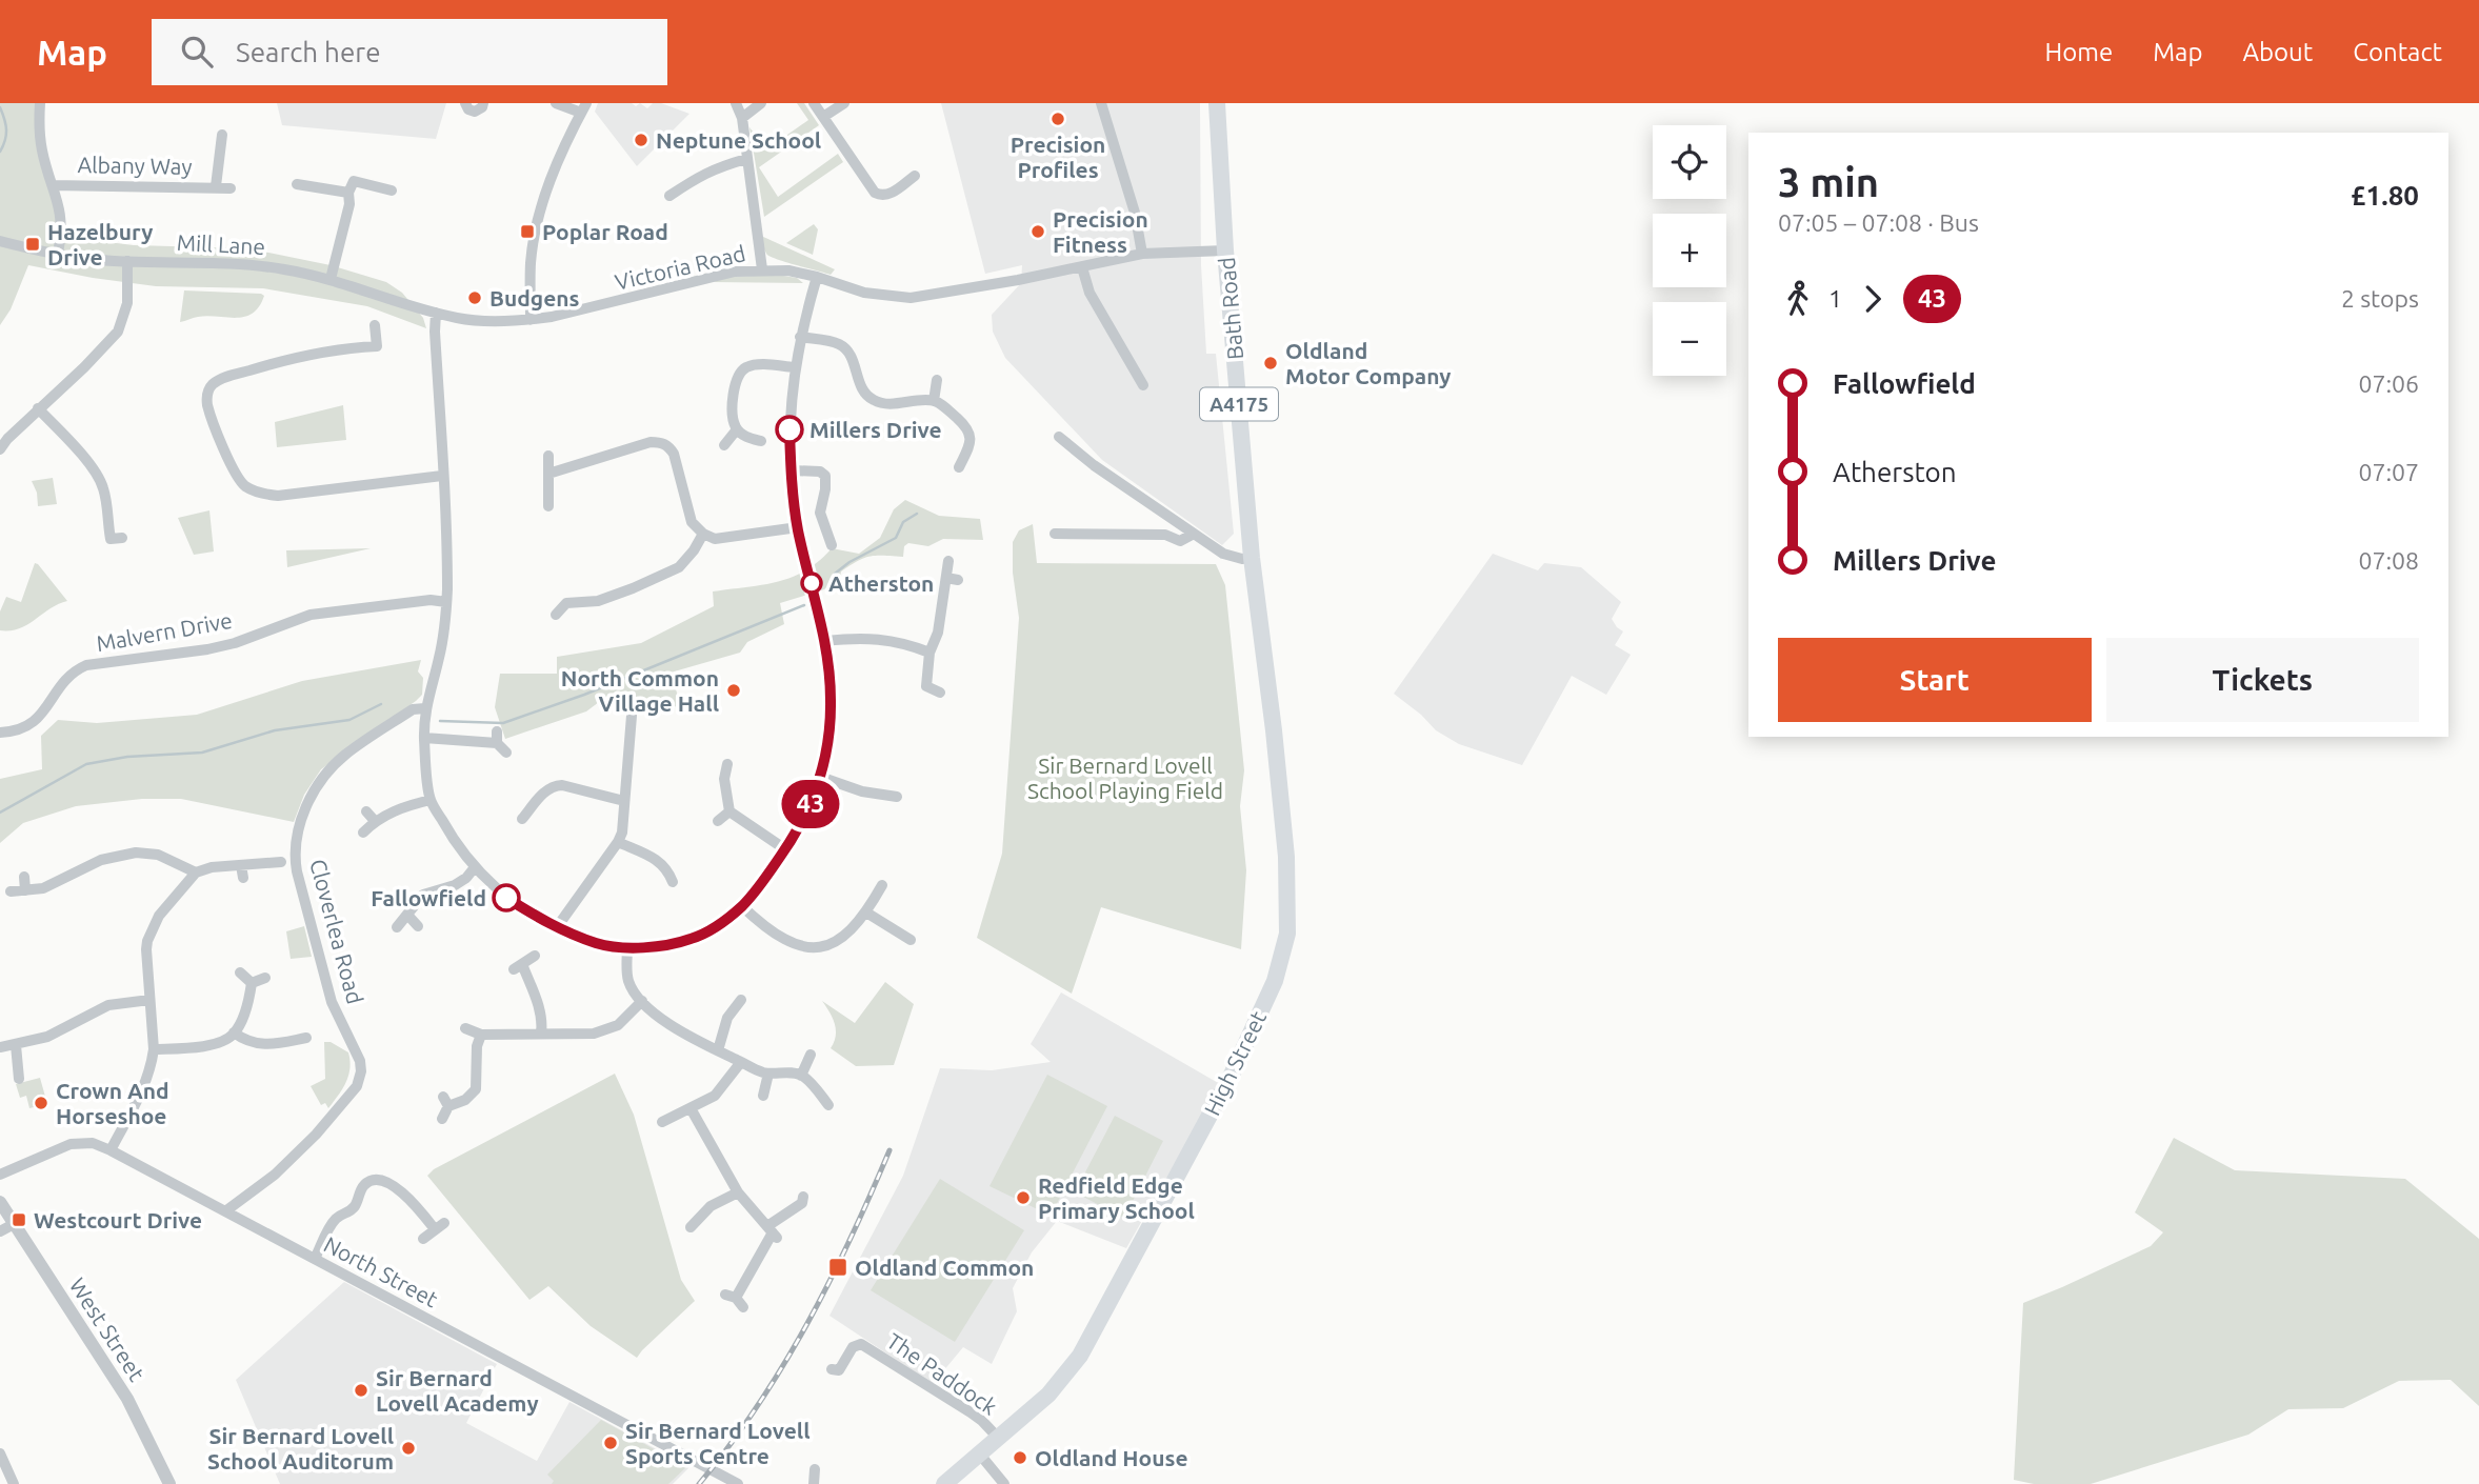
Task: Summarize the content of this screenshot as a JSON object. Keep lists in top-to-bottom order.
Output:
{
  "streets": {
    "main road": ["Bath Road", "A4175", "High Street"],
    "street": [
      "Albany Way",
      "Mill Lane",
      "Victoria Road",
      "Malvern Drive",
      "Cloverlea Road",
      "North Street",
      "West Street",
      "The Paddock"
    ]
  },
  "crossings": [
    ["Mill Lane", "Victoria Road"],
    ["Victoria Road", "Bath Road"],
    ["Bath Road", "High Street"],
    ["Cloverlea Road", "North Street"],
    ["High Street", "The Paddock"]
  ],
  "parks": ["Sir Bernard Lovell School Playing Field"],
  "places": {
    "other": [
      "Precision Profiles",
      "Neptune School",
      "Precision Fitness",
      "Budgens",
      "Oldland Motor Company",
      "Millers Drive",
      "Atherston",
      "North Common Village Hall",
      "Fallowfield",
      "Crown And Horseshoe",
      "Redfield Edge Primary School",
      "Sir Bernard Lovell Academy",
      "Sir Bernard Lovell Sports Centre",
      "Sir Bernard Lovell School Auditorum",
      "Oldland House"
    ],
    "transit": [
      "Poplar Road",
      "Hazelbury Drive",
      "Westcourt Drive",
      "Oldland Common"
    ]
  },
  "lines": ["bus line 43"],
  "page": {
    "header": "Map",
    "search": "Search here",
    "nav": [
      "Home",
      "Map",
      "About",
      "Contact"
    ],
    "on_map": "43",
    "map_buttons": ["+", "−"],
    "heading": ["3 min", "07:05 – 07:08 · Bus", "£1.80"],
    "legs": ["1", "43", "2 stops"],
    "list": [
      {
        "name": "Fallowfield",
        "value": "07:06"
      },
      {
        "name": "Atherston",
        "value": "07:07"
      },
      {
        "name": "Millers Drive",
        "value": "07:08"
      }
    ],
    "buttons": ["Start", "Tickets"]
  }
}
